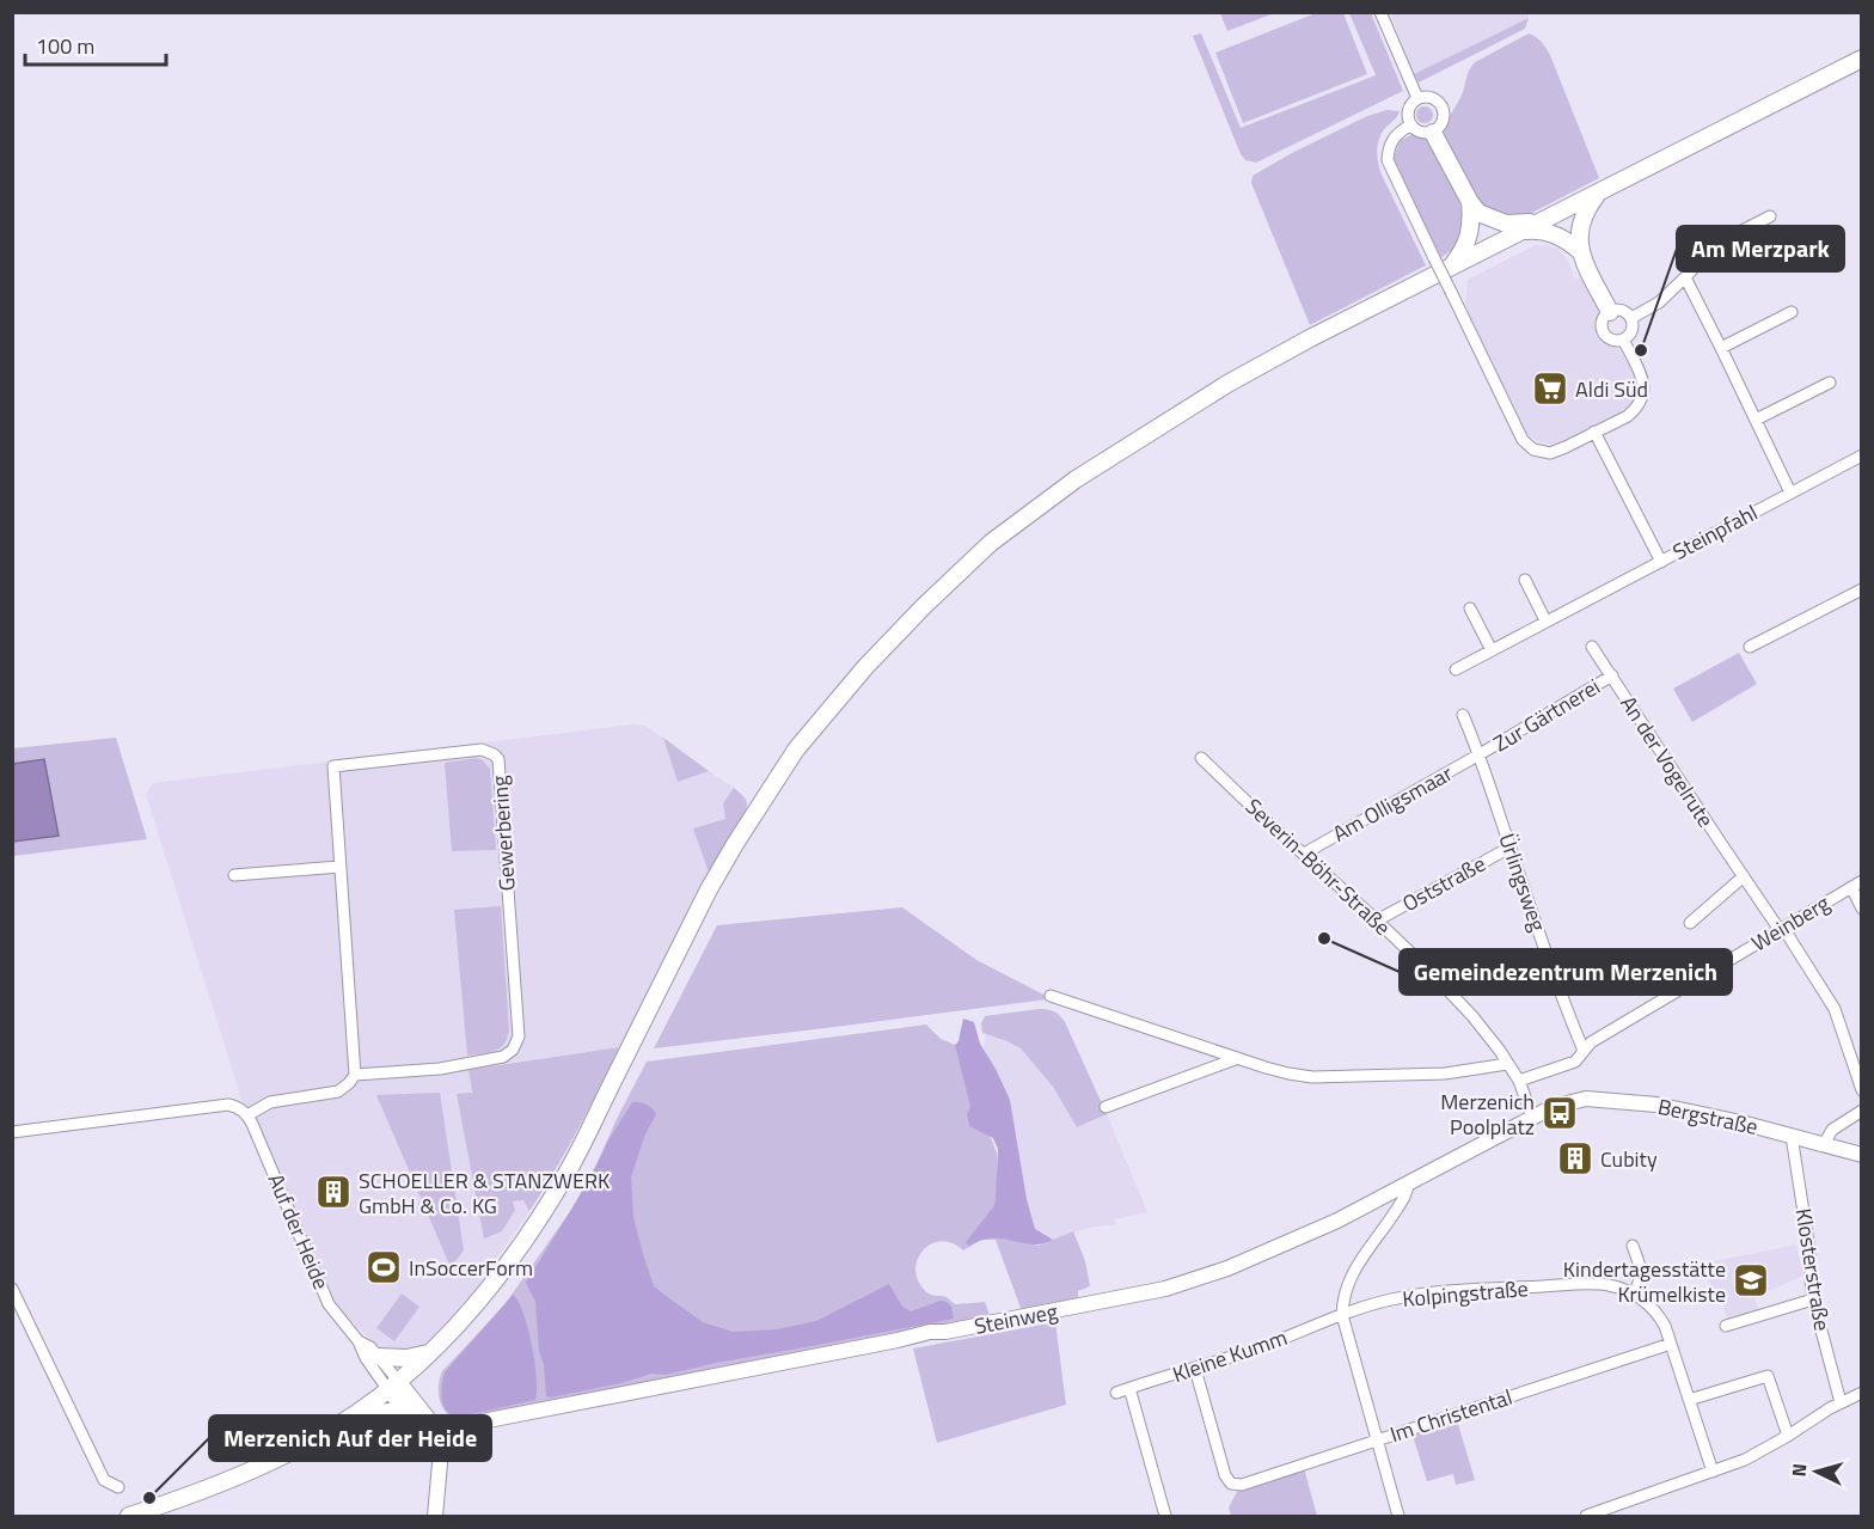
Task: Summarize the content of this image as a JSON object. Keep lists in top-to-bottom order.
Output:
{
  "streets": {
    "street": [
      "Steinpfahl",
      "Zur Gärtnerei",
      "An der Vogelrute",
      "Am Olligsmaar",
      "Gewerbering",
      "Severin-Böhr-Straße",
      "Ürlingsweg",
      "Oststraße",
      "Weinberg",
      "Bergstraße",
      "Auf der Heide",
      "Klosterstraße",
      "Kolpingstraße",
      "Steinweg",
      "Kleine Kumm",
      "Im Christental"
    ]
  },
  "crossings": [
    ["Zur Gärtnerei", "An der Vogelrute"],
    ["Zur Gärtnerei", "Am Olligsmaar"],
    ["Zur Gärtnerei", "Ürlingsweg"],
    ["An der Vogelrute", "Weinberg"],
    ["Am Olligsmaar", "Severin-Böhr-Straße"],
    ["Am Olligsmaar", "Ürlingsweg"],
    ["Severin-Böhr-Straße", "Oststraße"],
    ["Severin-Böhr-Straße", "Weinberg"],
    ["Severin-Böhr-Straße", "Steinweg"],
    ["Ürlingsweg", "Oststraße"],
    ["Ürlingsweg", "Weinberg"],
    ["Bergstraße", "Klosterstraße"],
    ["Bergstraße", "Steinweg"],
    ["Auf der Heide", "Steinweg"],
    ["Kolpingstraße", "Kleine Kumm"],
    ["Kolpingstraße", "Im Christental"],
    ["Kleine Kumm", "Im Christental"]
  ],
  "places": {
    "other": ["Am Merzpark", "Gemeindezentrum Merzenich", "Merzenich Auf der Heide"],
    "supermarket": ["Aldi Süd"],
    "bus stop": ["Merzenich Poolplatz"],
    "building": ["Cubity", "SCHOELLER & STANZWERK GmbH & Co. KG"],
    "sports": ["InSoccerForm"],
    "school or university": ["Kindertagesstätte Krümelkiste"]
  },
  "scale_bar": "100 m",
  "north": "left"
}
